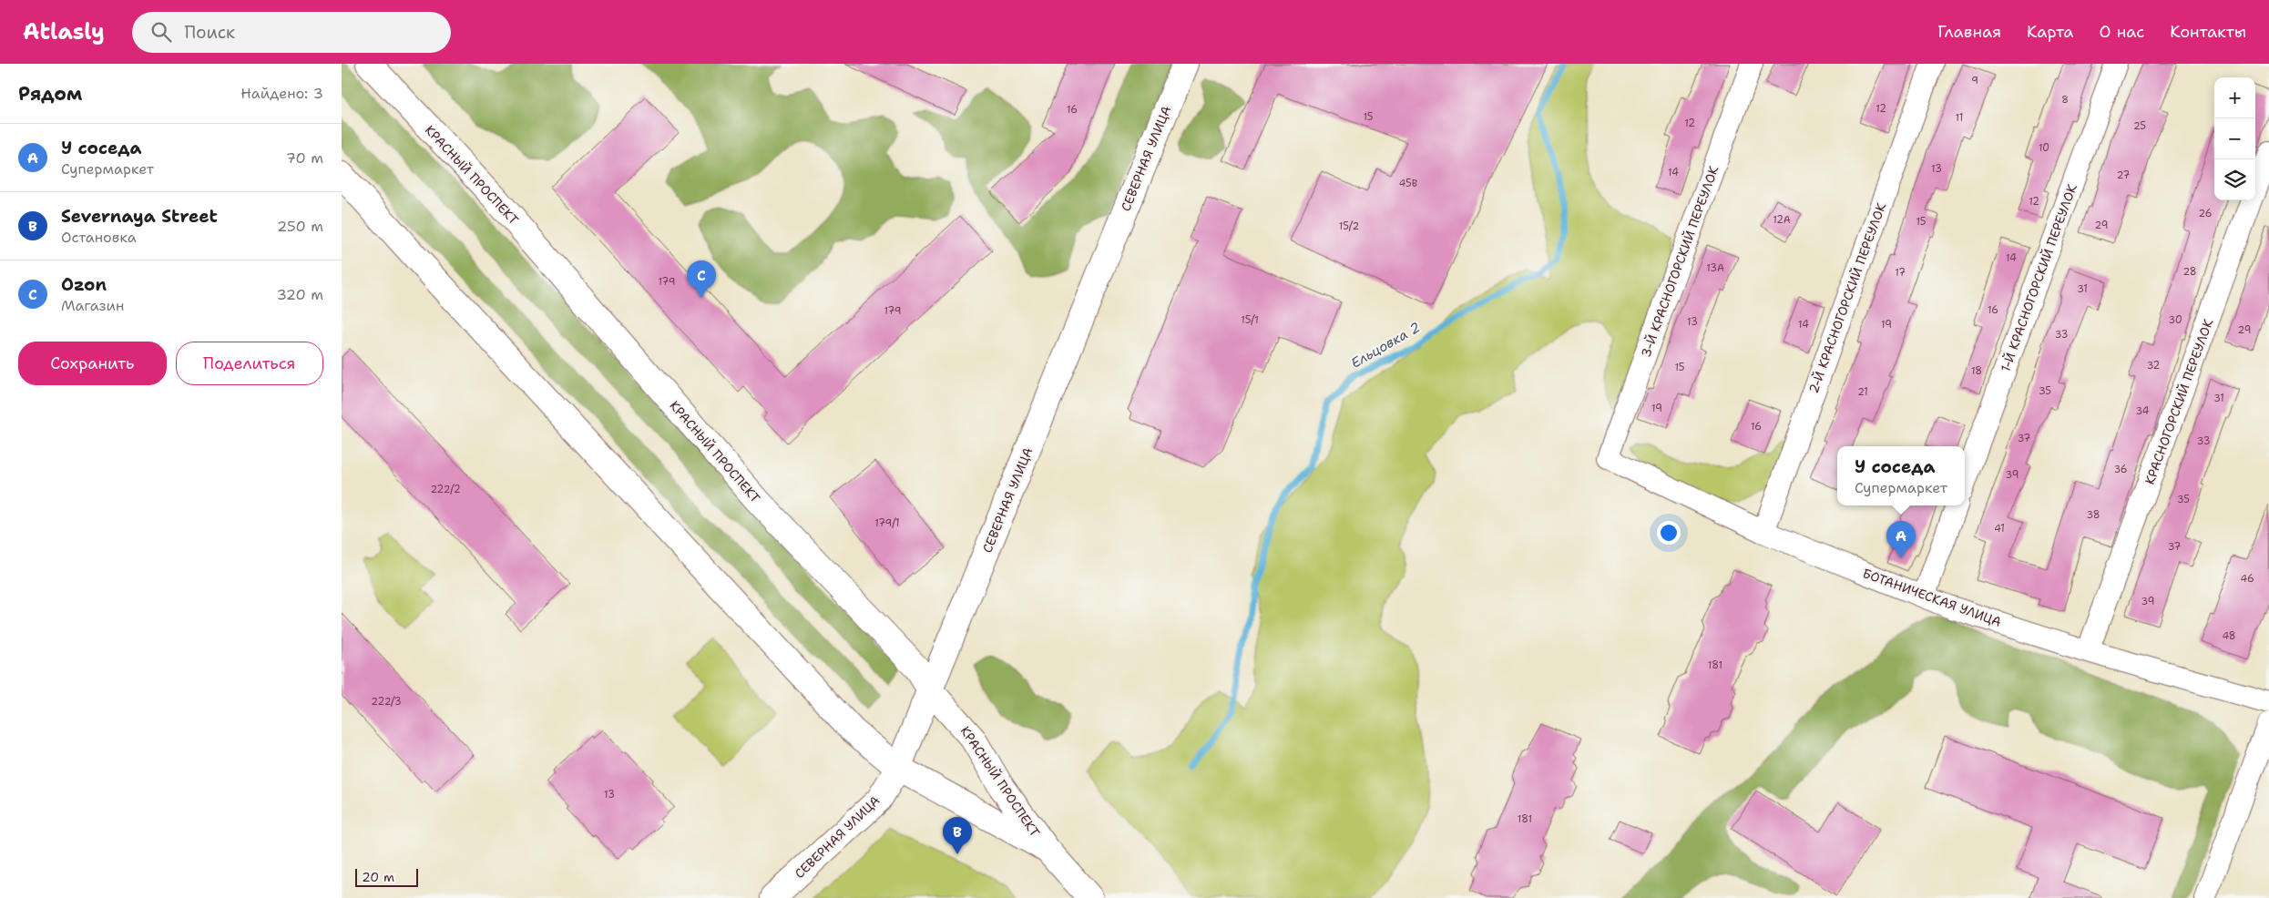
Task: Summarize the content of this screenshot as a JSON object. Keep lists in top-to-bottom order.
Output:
{
  "streets": {
    "main road": ["СЕВЕРНАЯ УЛИЦА", "КРАСНЫЙ ПРОСПЕКТ"],
    "street": [
      "3-Й КРАСНОГОРСКИЙ ПЕРЕУЛОК",
      "1-Й КРАСНОГОРСКИЙ ПЕРЕУЛОК",
      "2-Й КРАСНОГОРСКИЙ ПЕРЕУЛОК",
      "КРАСНОГОРСКИЙ ПЕРЕУЛОК",
      "БОТАНИЧЕСКАЯ УЛИЦА"
    ]
  },
  "crossings": [
    ["СЕВЕРНАЯ УЛИЦА", "КРАСНЫЙ ПРОСПЕКТ"],
    ["3-Й КРАСНОГОРСКИЙ ПЕРЕУЛОК", "БОТАНИЧЕСКАЯ УЛИЦА"],
    ["2-Й КРАСНОГОРСКИЙ ПЕРЕУЛОК", "БОТАНИЧЕСКАЯ УЛИЦА"],
    ["КРАСНОГОРСКИЙ ПЕРЕУЛОК", "БОТАНИЧЕСКАЯ УЛИЦА"]
  ],
  "water": ["Ельцовка 2"],
  "house_numbers": [
    "9",
    "8",
    "12",
    "16",
    "15",
    "11",
    "12",
    "25",
    "10",
    "13",
    "14",
    "27",
    "45В",
    "12",
    "26",
    "12А",
    "15",
    "29",
    "15/2",
    "14",
    "13А",
    "28",
    "17",
    "179",
    "31",
    "16",
    "179",
    "15/1",
    "30",
    "13",
    "14",
    "19",
    "29",
    "33",
    "32",
    "15",
    "18",
    "35",
    "21",
    "31",
    "19",
    "34",
    "16",
    "37",
    "33",
    "36",
    "39",
    "222/2",
    "35",
    "38",
    "179/1",
    "41",
    "37",
    "46",
    "39",
    "48",
    "181",
    "222/3",
    "13",
    "181"
  ],
  "scale_bar": "20 m",
  "page": {
    "header": "Atlasly",
    "search": "Поиск",
    "nav": [
      "Главная",
      "Карта",
      "О нас",
      "Контакты"
    ],
    "heading": ["Рядом", "Найдено: 3"],
    "map_buttons": ["+", "−"],
    "list": [
      {
        "mark": "A",
        "name": "У соседа",
        "note": "Супермаркет",
        "value": "70 m"
      },
      {
        "mark": "B",
        "name": "Severnaya Street",
        "note": "Остановка",
        "value": "250 m"
      },
      {
        "mark": "C",
        "name": "Ozon",
        "note": "Магазин",
        "value": "320 m"
      }
    ],
    "pins": ["C", "A", "B"],
    "buttons": ["Сохранить", "Поделиться"],
    "popup": ["У соседа", "Супермаркет"],
    "scale": "20 m"
  }
}
